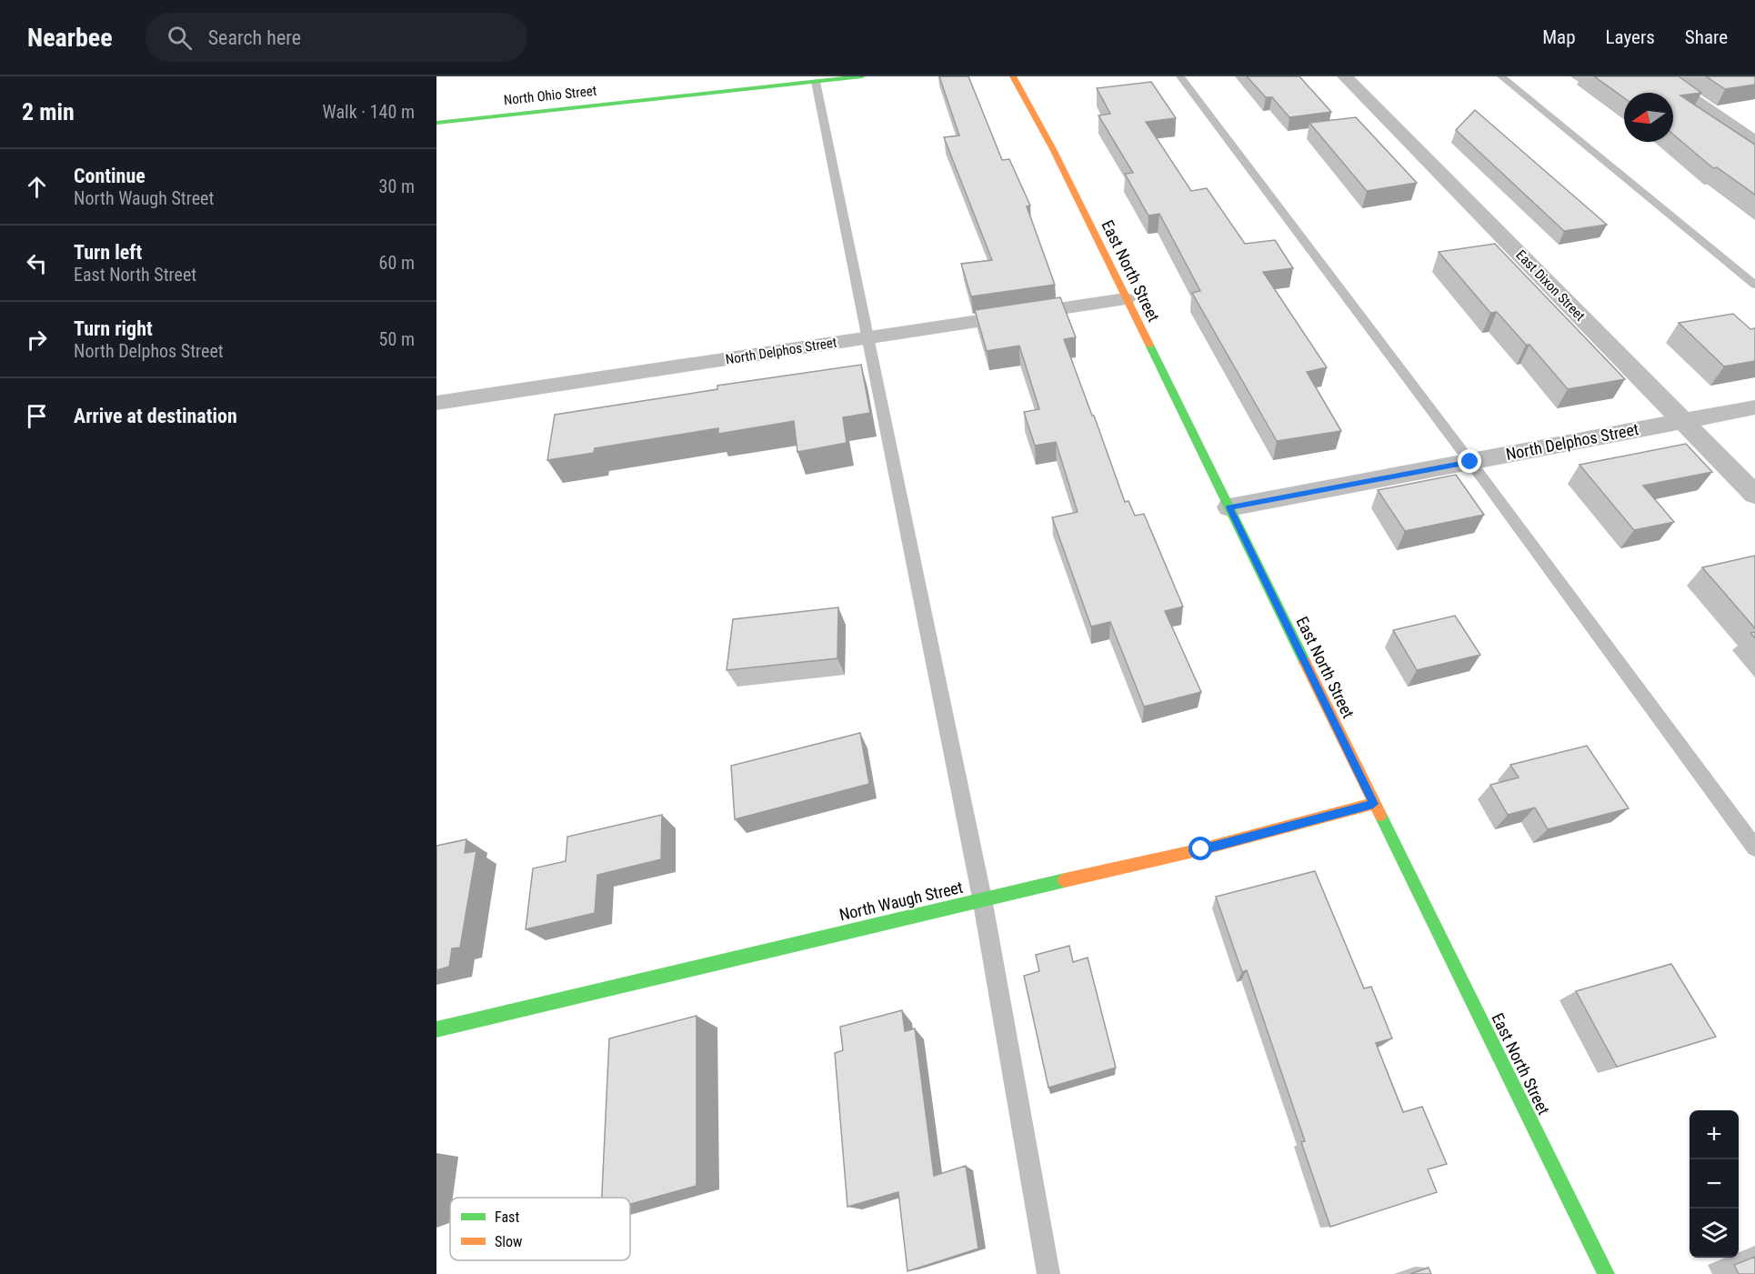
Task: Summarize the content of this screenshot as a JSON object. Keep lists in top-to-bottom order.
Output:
{
  "streets": {
    "street": [
      "North Ohio Street",
      "East North Street",
      "East Dixon Street",
      "North Delphos Street",
      "North Waugh Street"
    ]
  },
  "crossings": [
    ["East North Street", "North Delphos Street"],
    ["East North Street", "North Waugh Street"],
    ["East Dixon Street", "North Delphos Street"]
  ],
  "legend": ["Fast", "Slow"],
  "north": "left",
  "page": {
    "header": "Nearbee",
    "search": "Search here",
    "nav": ["Map", "Layers", "Share"],
    "heading": ["2 min", "Walk · 140 m"],
    "list": [
      ["Continue", "North Waugh Street", "30 m"],
      ["Turn left", "East North Street", "60 m"],
      ["Turn right", "North Delphos Street", "50 m"],
      "Arrive at destination"
    ],
    "map_buttons": ["+", "−"]
  }
}
